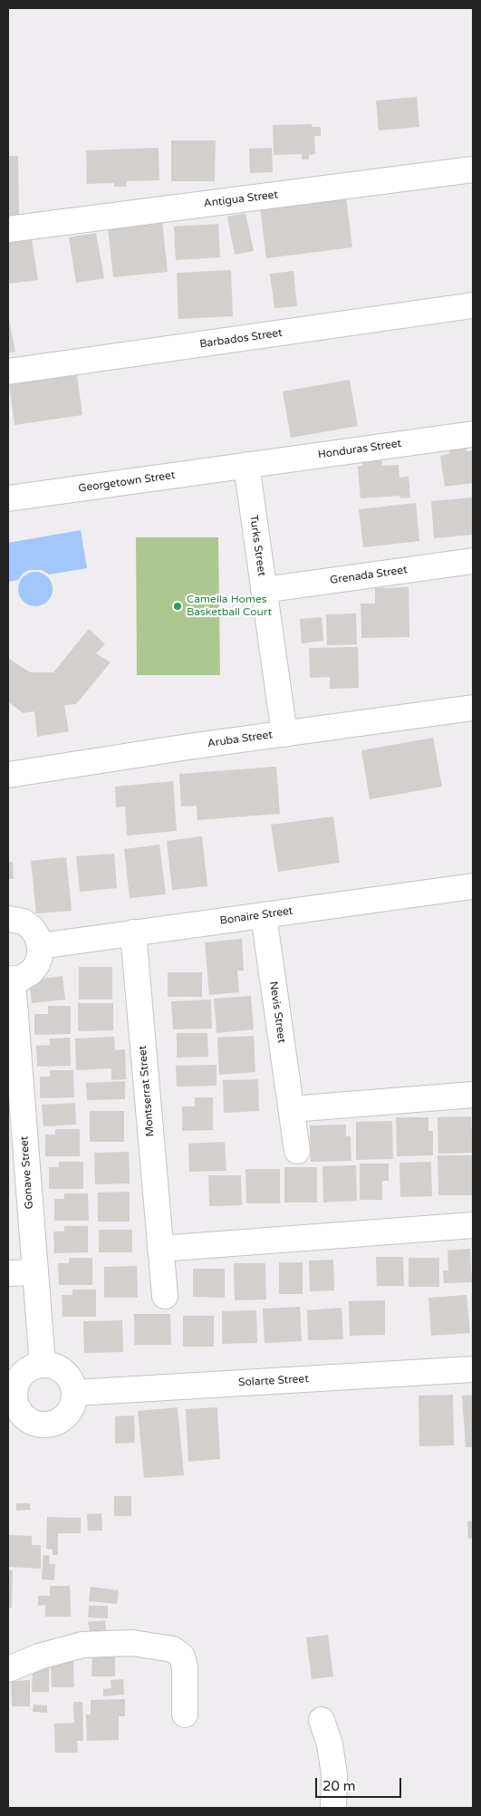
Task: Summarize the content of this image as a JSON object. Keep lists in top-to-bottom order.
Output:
{
  "streets": {
    "street": [
      "Antigua Street",
      "Barbados Street",
      "Honduras Street",
      "Georgetown Street",
      "Turks Street",
      "Grenada Street",
      "Aruba Street",
      "Bonaire Street",
      "Nevis Street",
      "Montserrat Street",
      "Gonave Street",
      "Solarte Street"
    ]
  },
  "crossings": [
    ["Honduras Street", "Georgetown Street"],
    ["Honduras Street", "Turks Street"],
    ["Georgetown Street", "Turks Street"],
    ["Turks Street", "Grenada Street"],
    ["Turks Street", "Aruba Street"],
    ["Bonaire Street", "Nevis Street"],
    ["Bonaire Street", "Montserrat Street"],
    ["Gonave Street", "Solarte Street"]
  ],
  "places": ["Camella Homes Basketball Court"],
  "scale_bar": "20 m"
}
